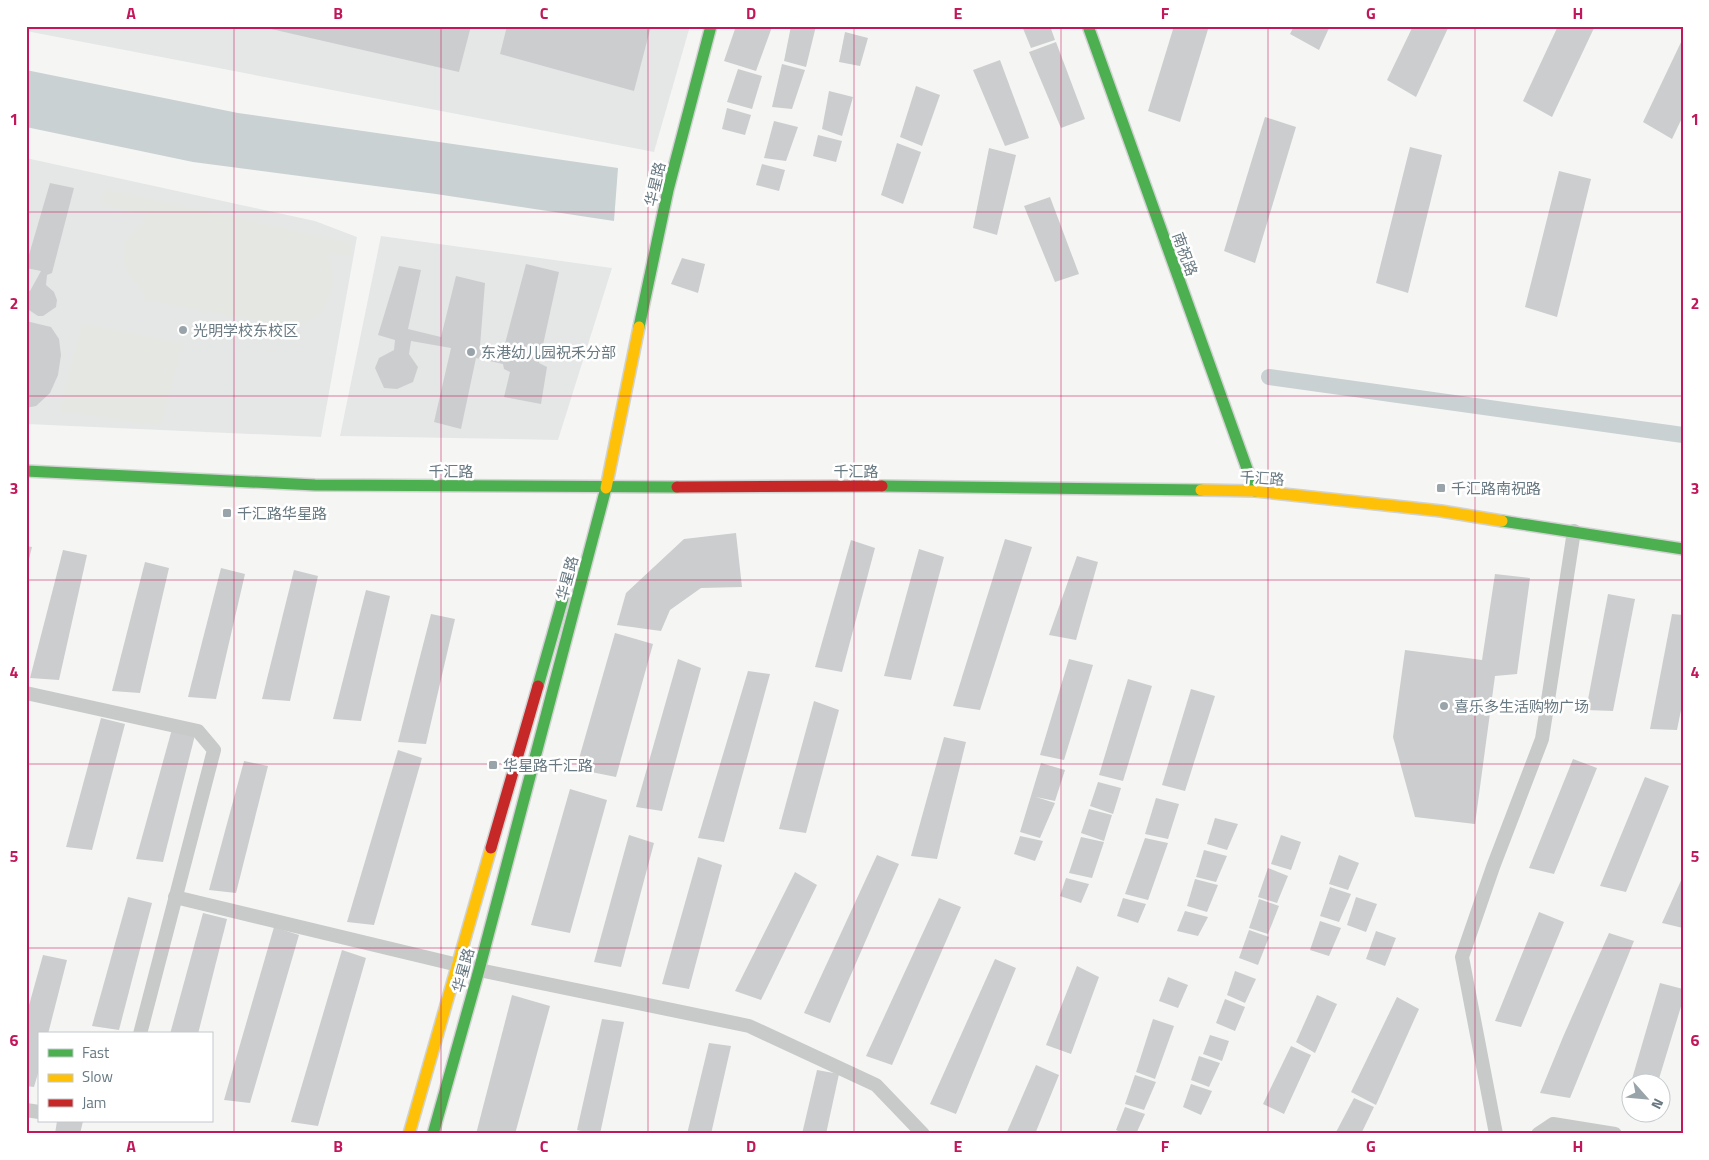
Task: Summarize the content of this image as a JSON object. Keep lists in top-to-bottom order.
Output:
{
  "streets": {
    "street": ["华星路", "南祝路", "千汇路"]
  },
  "crossings": [
    ["华星路", "千汇路"],
    ["南祝路", "千汇路"]
  ],
  "places": {
    "other": ["光明学校东校区", "东港幼儿园祝禾分部", "喜乐多生活购物广场"],
    "transit": ["千汇路南祝路", "千汇路华星路", "华星路千汇路"]
  },
  "legend": ["Fast", "Slow", "Jam"],
  "north": "bottom right",
  "grid": {
    "columns": [
      "A",
      "B",
      "C",
      "D",
      "E",
      "F",
      "G",
      "H"
    ],
    "rows": [
      "1",
      "2",
      "3",
      "4",
      "5",
      "6"
    ]
  }
}
